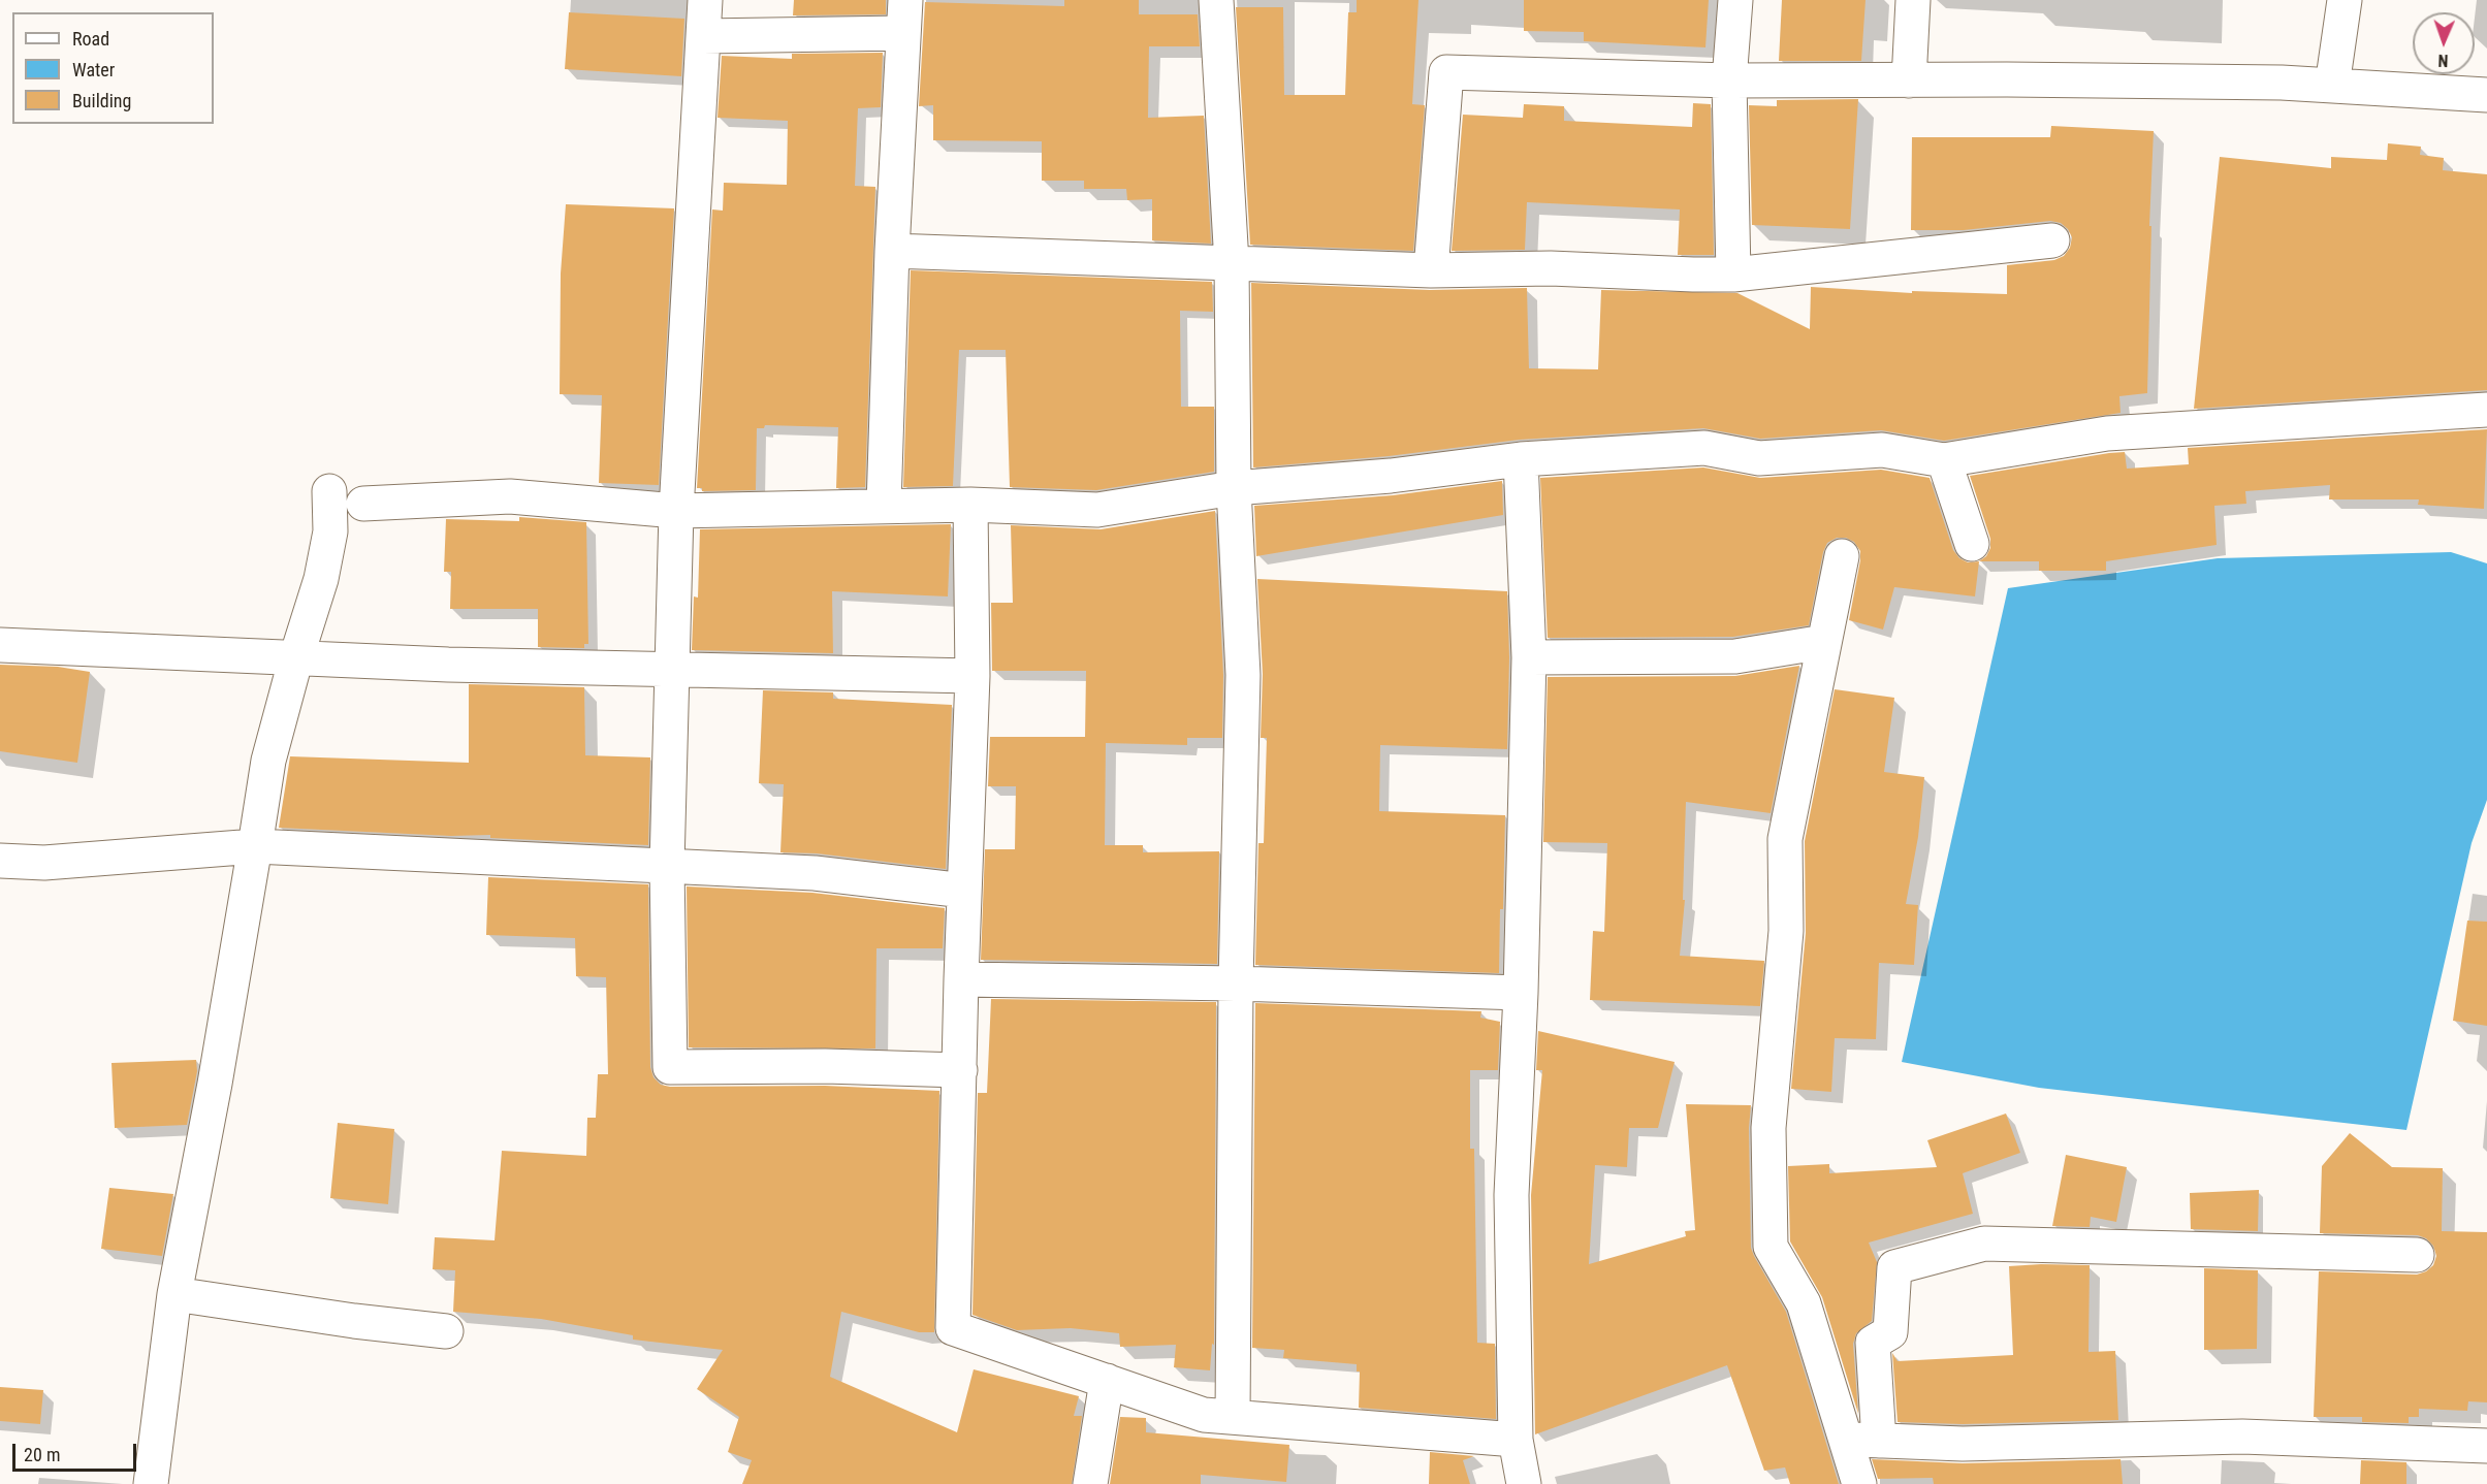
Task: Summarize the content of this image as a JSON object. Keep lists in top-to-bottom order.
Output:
{
  "legend": ["Road", "Water", "Building"],
  "scale_bar": "20 m",
  "north": "bottom"
}
